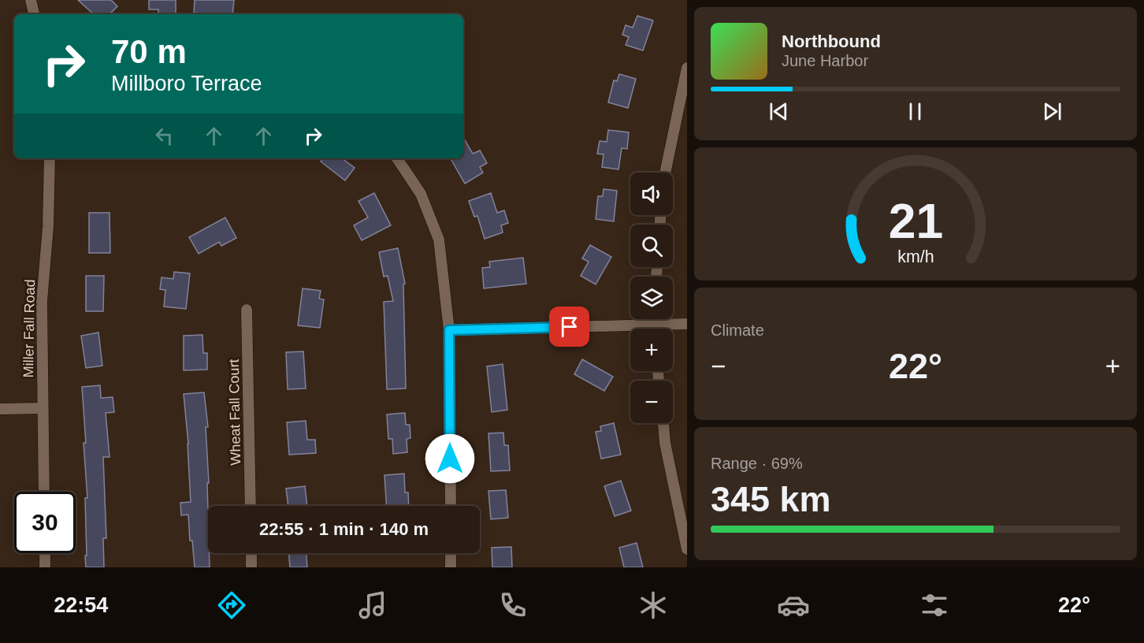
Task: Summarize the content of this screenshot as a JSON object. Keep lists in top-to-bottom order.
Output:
{
  "streets": {
    "street": ["Miller Fall Road", "Wheat Fall Court"]
  },
  "page": {
    "turn": ["70 m", "Millboro Terrace"],
    "song": ["Northbound", "June Harbor"],
    "map_buttons": ["+", "−"],
    "tile": [
      "Climate",
      ["Range · 69%", "345 km"]
    ],
    "heat": ["−", "22°", "+"],
    "limit": "30",
    "trip": "22:55 · 1 min · 140 m",
    "tabs": ["22:54", "22°"],
    "gauge": ["21", "km/h"]
  }
}
